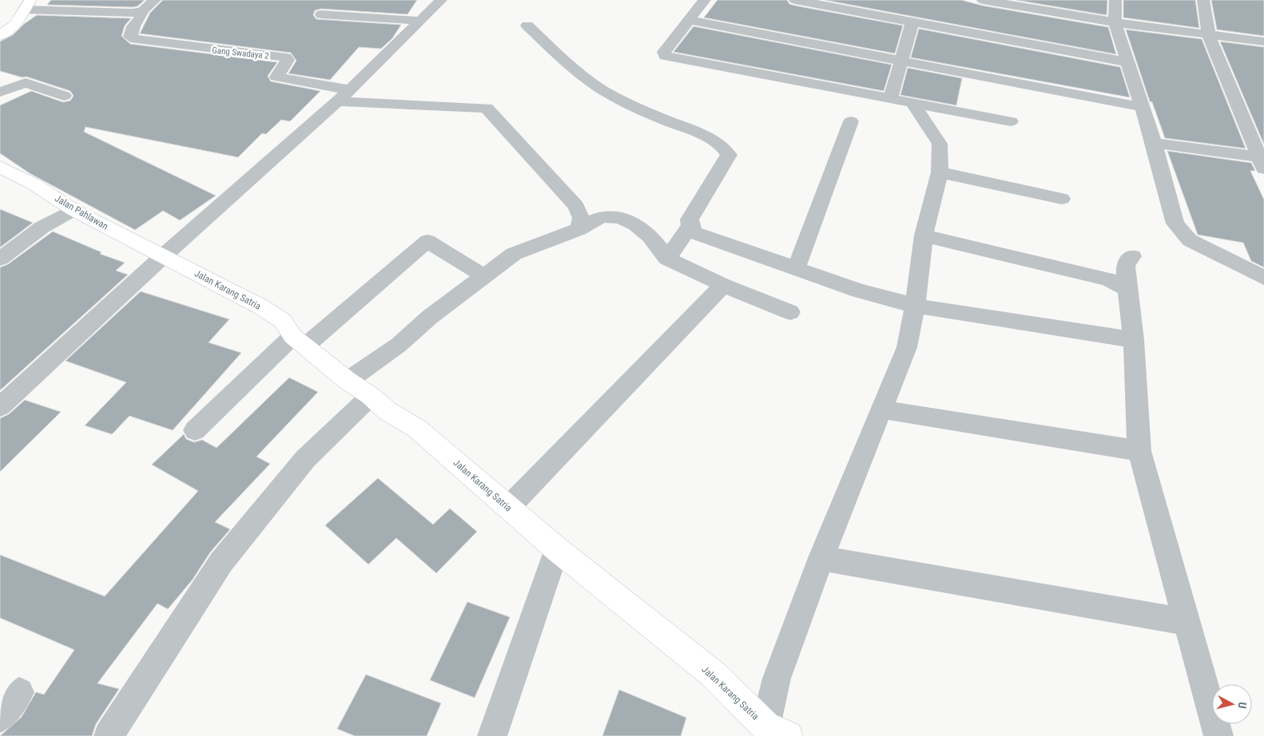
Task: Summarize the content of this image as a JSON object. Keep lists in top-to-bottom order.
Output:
{
  "streets": {
    "street": ["Gang Swadaya 2", "Jalan Pahlawan", "Jalan Karang Satria"]
  },
  "crossings": [
    ["Jalan Pahlawan", "Jalan Karang Satria"]
  ],
  "north": "right"
}
